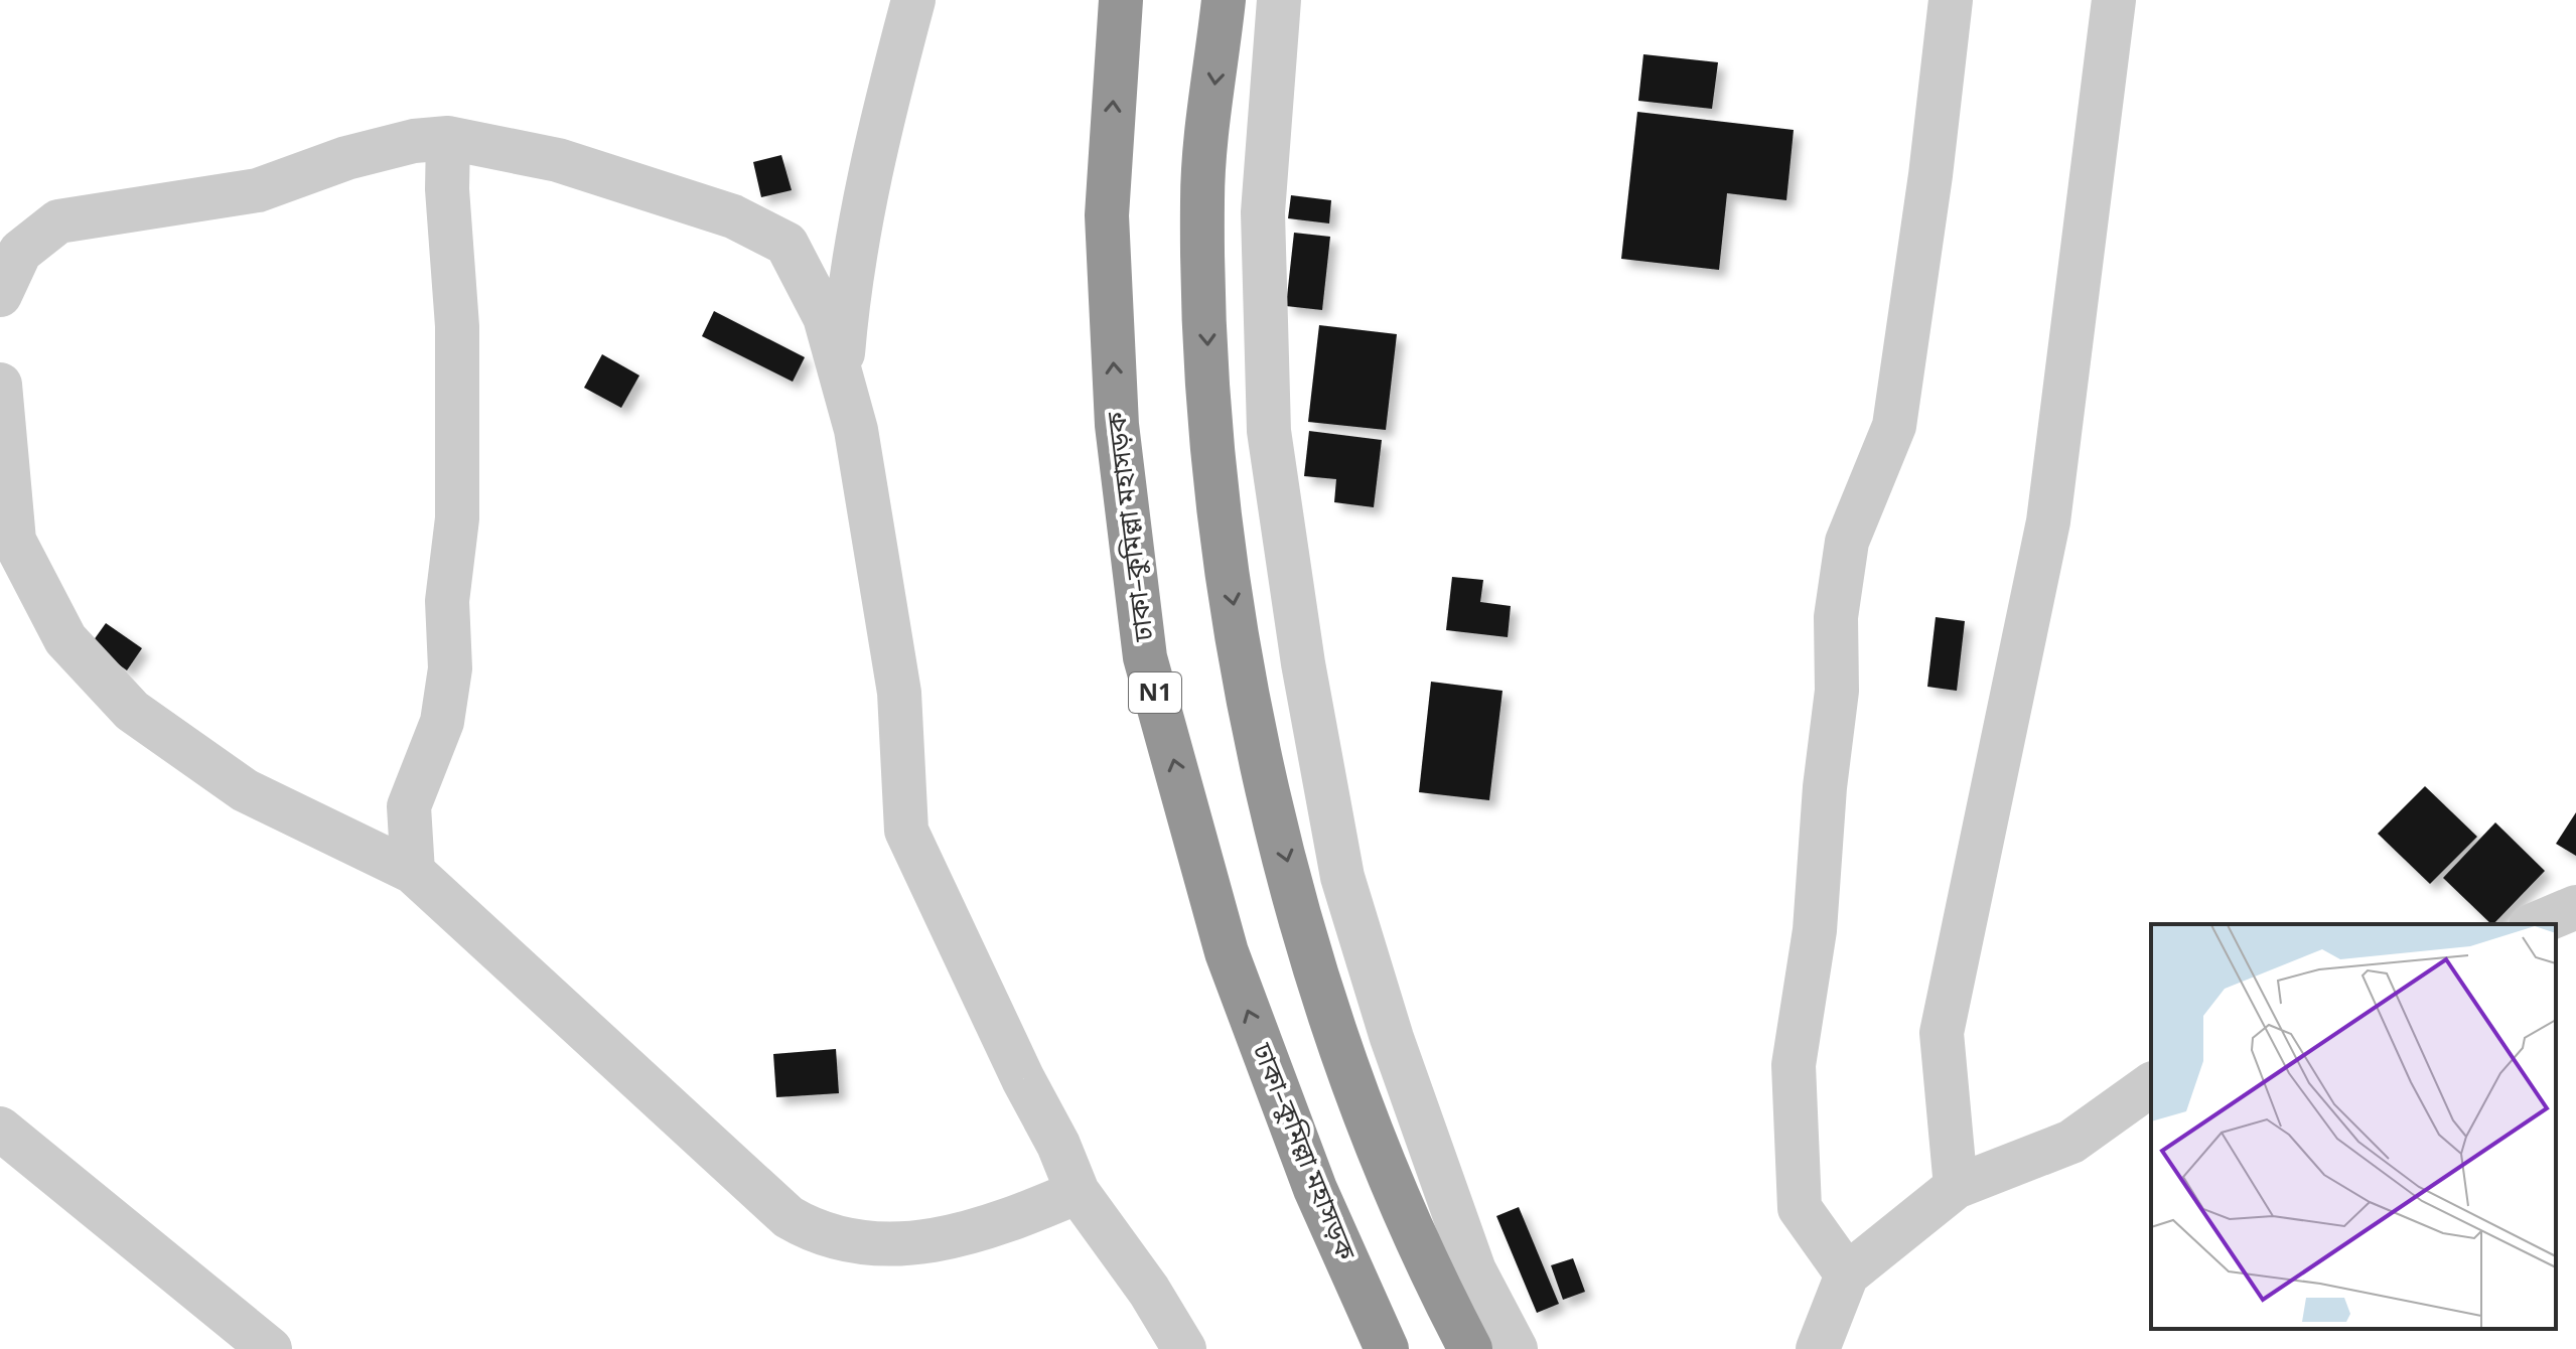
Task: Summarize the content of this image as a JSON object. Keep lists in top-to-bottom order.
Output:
{
  "streets": {
    "highway": ["ঢাকা–কুমিল্লা মহাসড়ক", "N1"]
  }
}
